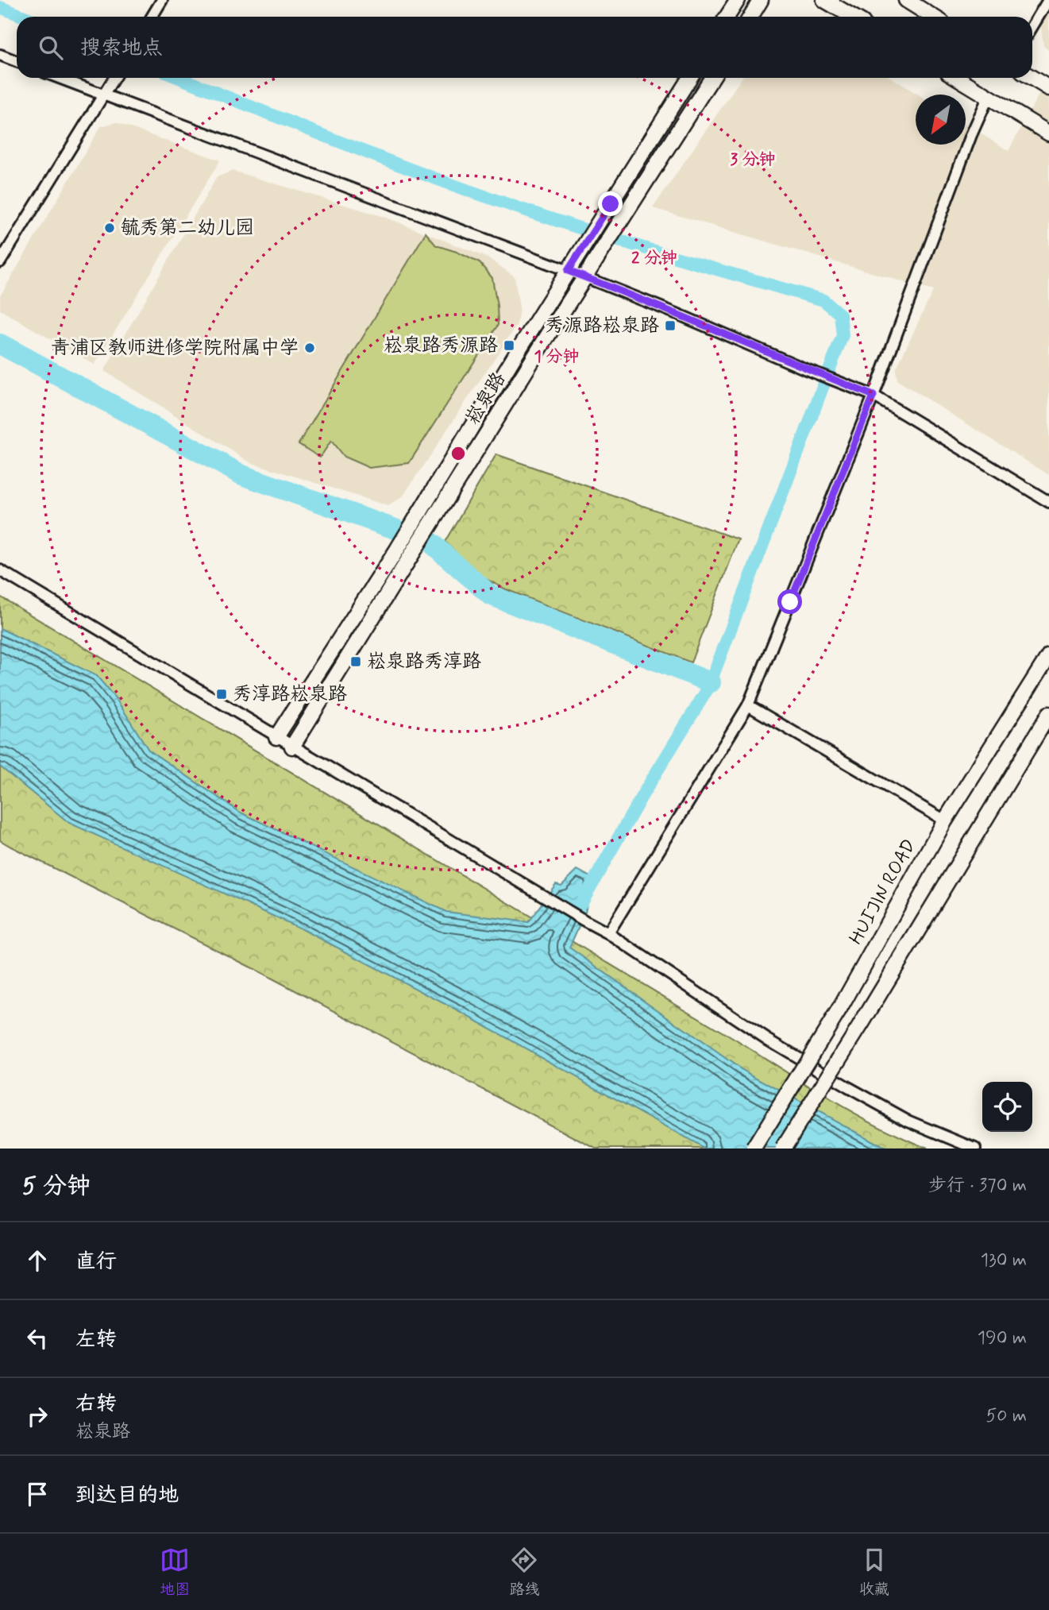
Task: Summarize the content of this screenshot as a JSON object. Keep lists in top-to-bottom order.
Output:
{
  "streets": {
    "street": ["崧泉路", "HUIJIN ROAD"]
  },
  "places": {
    "other": ["毓秀第二幼儿园", "青浦区教师进修学院附属中学"],
    "transit": [
      "秀源路崧泉路",
      "崧泉路秀源路",
      "崧泉路秀淳路",
      "秀淳路崧泉路"
    ]
  },
  "north": "bottom left",
  "page": {
    "search": "搜索地点",
    "heading": ["5 分钟", "步行 · 370 m"],
    "list": [
      ["直行", "130 m"],
      ["左转", "190 m"],
      ["右转", "崧泉路", "50 m"],
      "到达目的地"
    ],
    "nav": ["地图", "路线", "收藏"]
  },
  "rings": ["3 分钟", "2 分钟", "1 分钟"]
}
